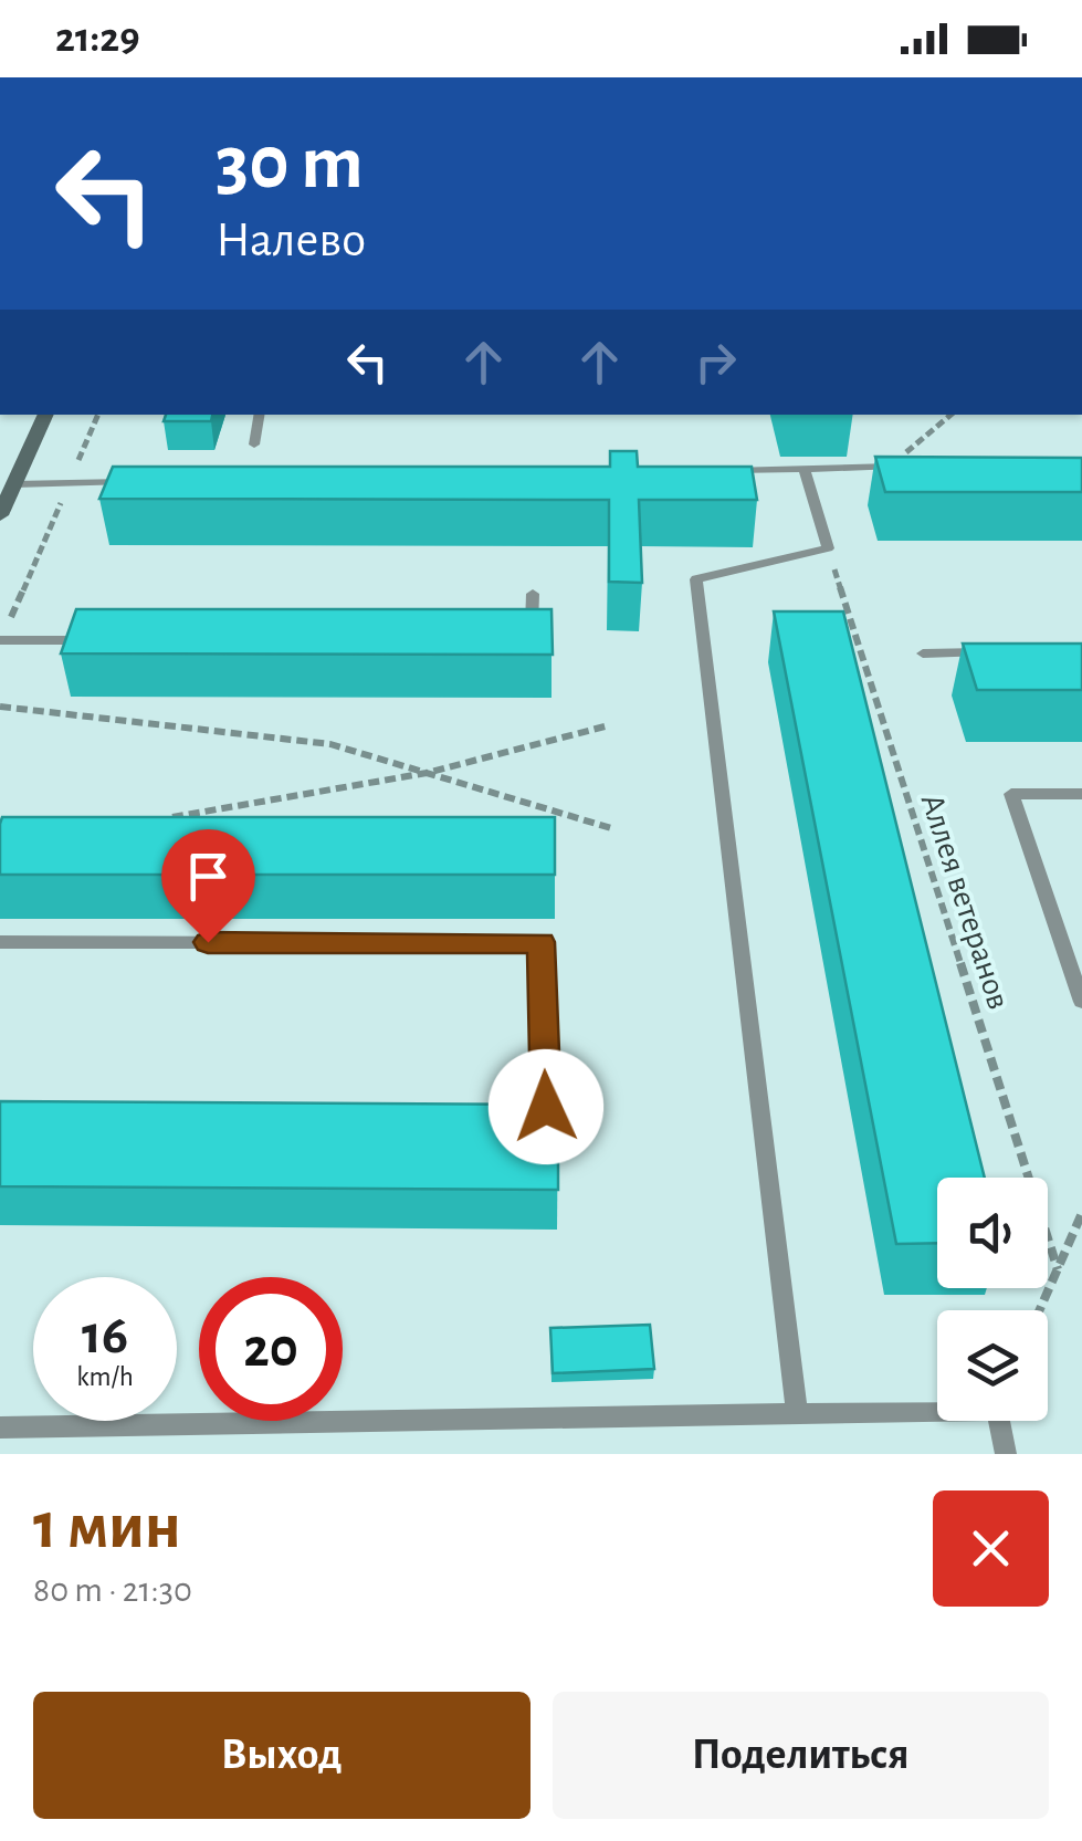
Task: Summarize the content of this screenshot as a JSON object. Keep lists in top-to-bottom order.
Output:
{
  "streets": {
    "path": ["Аллея ветеранов"]
  },
  "page": {
    "status": "21:29",
    "turn": ["30 m", "Налево"],
    "speed": "16 km/h",
    "limit": "20",
    "heading": ["1 мин", "80 m · 21:30"],
    "buttons": ["Выход", "Поделиться"]
  }
}
